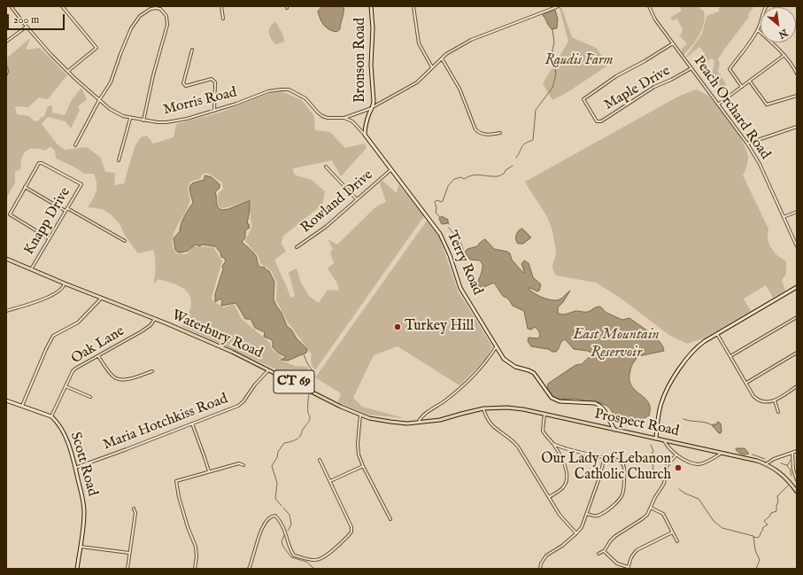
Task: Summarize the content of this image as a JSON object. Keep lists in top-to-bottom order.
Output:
{
  "streets": {
    "main road": ["Waterbury Road", "CT 69", "Prospect Road"],
    "street": [
      "Bronson Road",
      "Maple Drive",
      "Morris Road",
      "Peach Orchard Road",
      "Rowland Drive",
      "Knapp Drive",
      "Terry Road",
      "Oak Lane",
      "Maria Hotchkiss Road",
      "Scott Road"
    ]
  },
  "crossings": [
    ["Bronson Road", "Terry Road"],
    ["Maple Drive", "Peach Orchard Road"],
    ["Morris Road", "Terry Road"],
    ["Rowland Drive", "Terry Road"],
    ["Knapp Drive", "Waterbury Road"],
    ["Terry Road", "Prospect Road"],
    ["Waterbury Road", "Oak Lane"],
    ["Waterbury Road", "Maria Hotchkiss Road"],
    ["Waterbury Road", "Prospect Road"],
    ["Oak Lane", "Scott Road"],
    ["Maria Hotchkiss Road", "Scott Road"]
  ],
  "water": ["East Mountain Reservoir"],
  "parks": ["Raudis Farm"],
  "places": ["Turkey Hill", "Our Lady of Lebanon Catholic Church"],
  "scale_bar": "200 m",
  "north": "bottom right"
}
